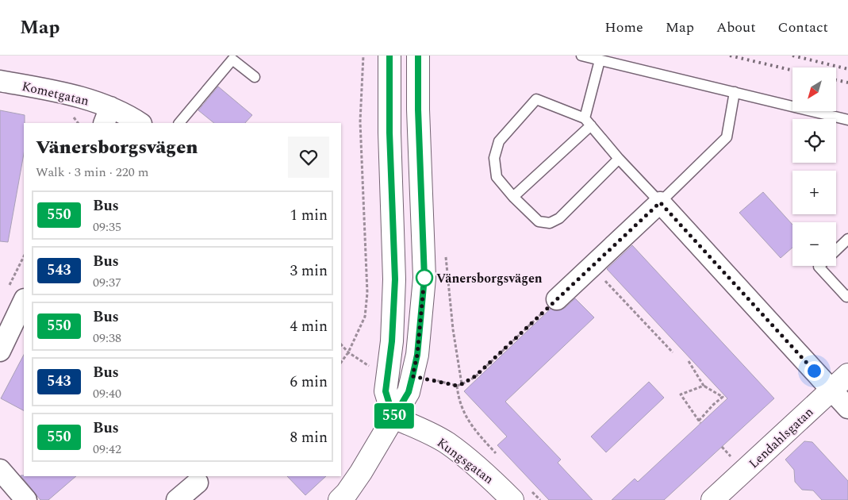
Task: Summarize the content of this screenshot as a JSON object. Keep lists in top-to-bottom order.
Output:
{
  "streets": {
    "main road": ["Lendahlsgatan", "Kungsgatan"],
    "street": ["Kometgatan"]
  },
  "places": ["Vänersborgsvägen"],
  "lines": ["bus line 550"],
  "north": "bottom left",
  "page": {
    "header": "Map",
    "nav": [
      "Home",
      "Map",
      "About",
      "Contact"
    ],
    "on_map": "550",
    "map_buttons": ["+", "−"],
    "heading": ["Vänersborgsvägen", "Walk · 3 min · 220 m"],
    "list": [
      {
        "mark": "550",
        "name": "Bus",
        "note": "09:35",
        "value": "1 min"
      },
      {
        "mark": "543",
        "name": "Bus",
        "note": "09:37",
        "value": "3 min"
      },
      {
        "mark": "550",
        "name": "Bus",
        "note": "09:38",
        "value": "4 min"
      },
      {
        "mark": "543",
        "name": "Bus",
        "note": "09:40",
        "value": "6 min"
      },
      {
        "mark": "550",
        "name": "Bus",
        "note": "09:42",
        "value": "8 min"
      }
    ]
  }
}
